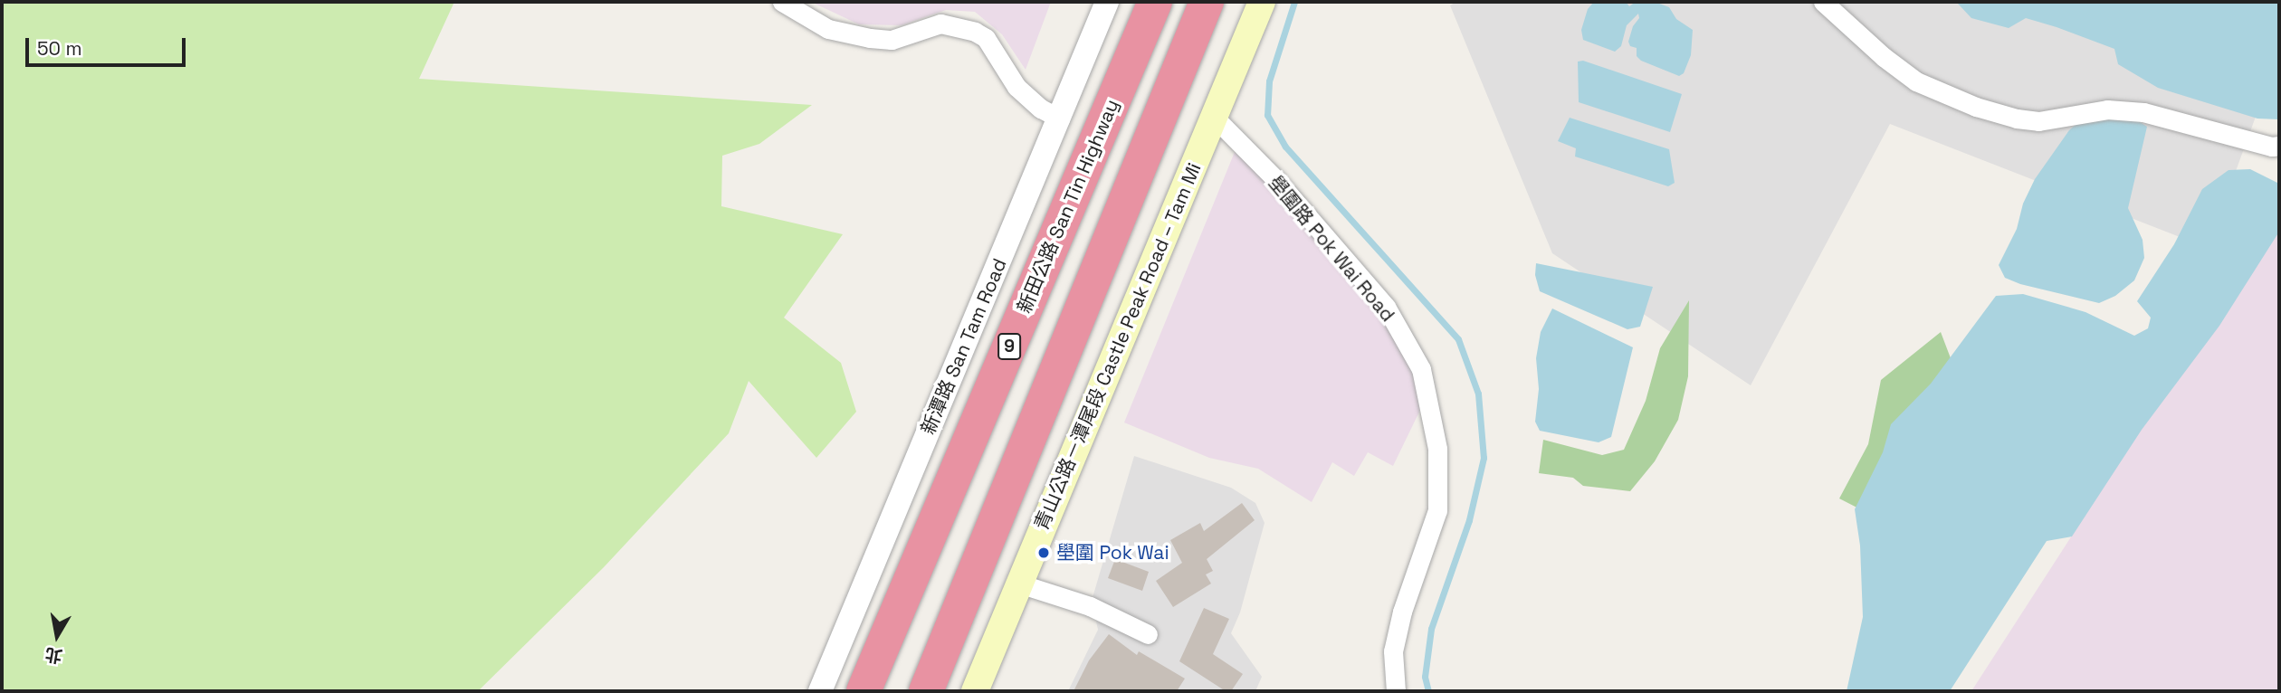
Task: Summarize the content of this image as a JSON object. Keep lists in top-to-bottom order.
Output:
{
  "streets": {
    "highway": ["新田公路 San Tin Highway", "9"],
    "main road": ["青山公路－潭尾段 Castle Peak Road – Tam Mi"],
    "street": ["壆圍路 Pok Wai Road", "新潭路 San Tam Road"]
  },
  "crossings": [
    ["壆圍路 Pok Wai Road", "青山公路－潭尾段 Castle Peak Road – Tam Mi"]
  ],
  "places": ["壆圍 Pok Wai"],
  "scale_bar": "50 m",
  "north": "bottom"
}
